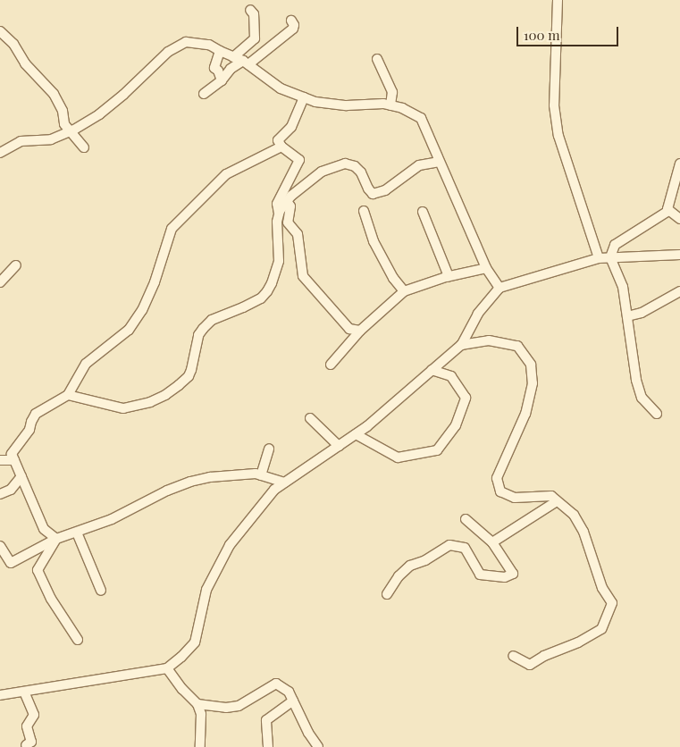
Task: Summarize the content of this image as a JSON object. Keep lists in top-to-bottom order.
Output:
{
  "scale_bar": "100 m"
}
